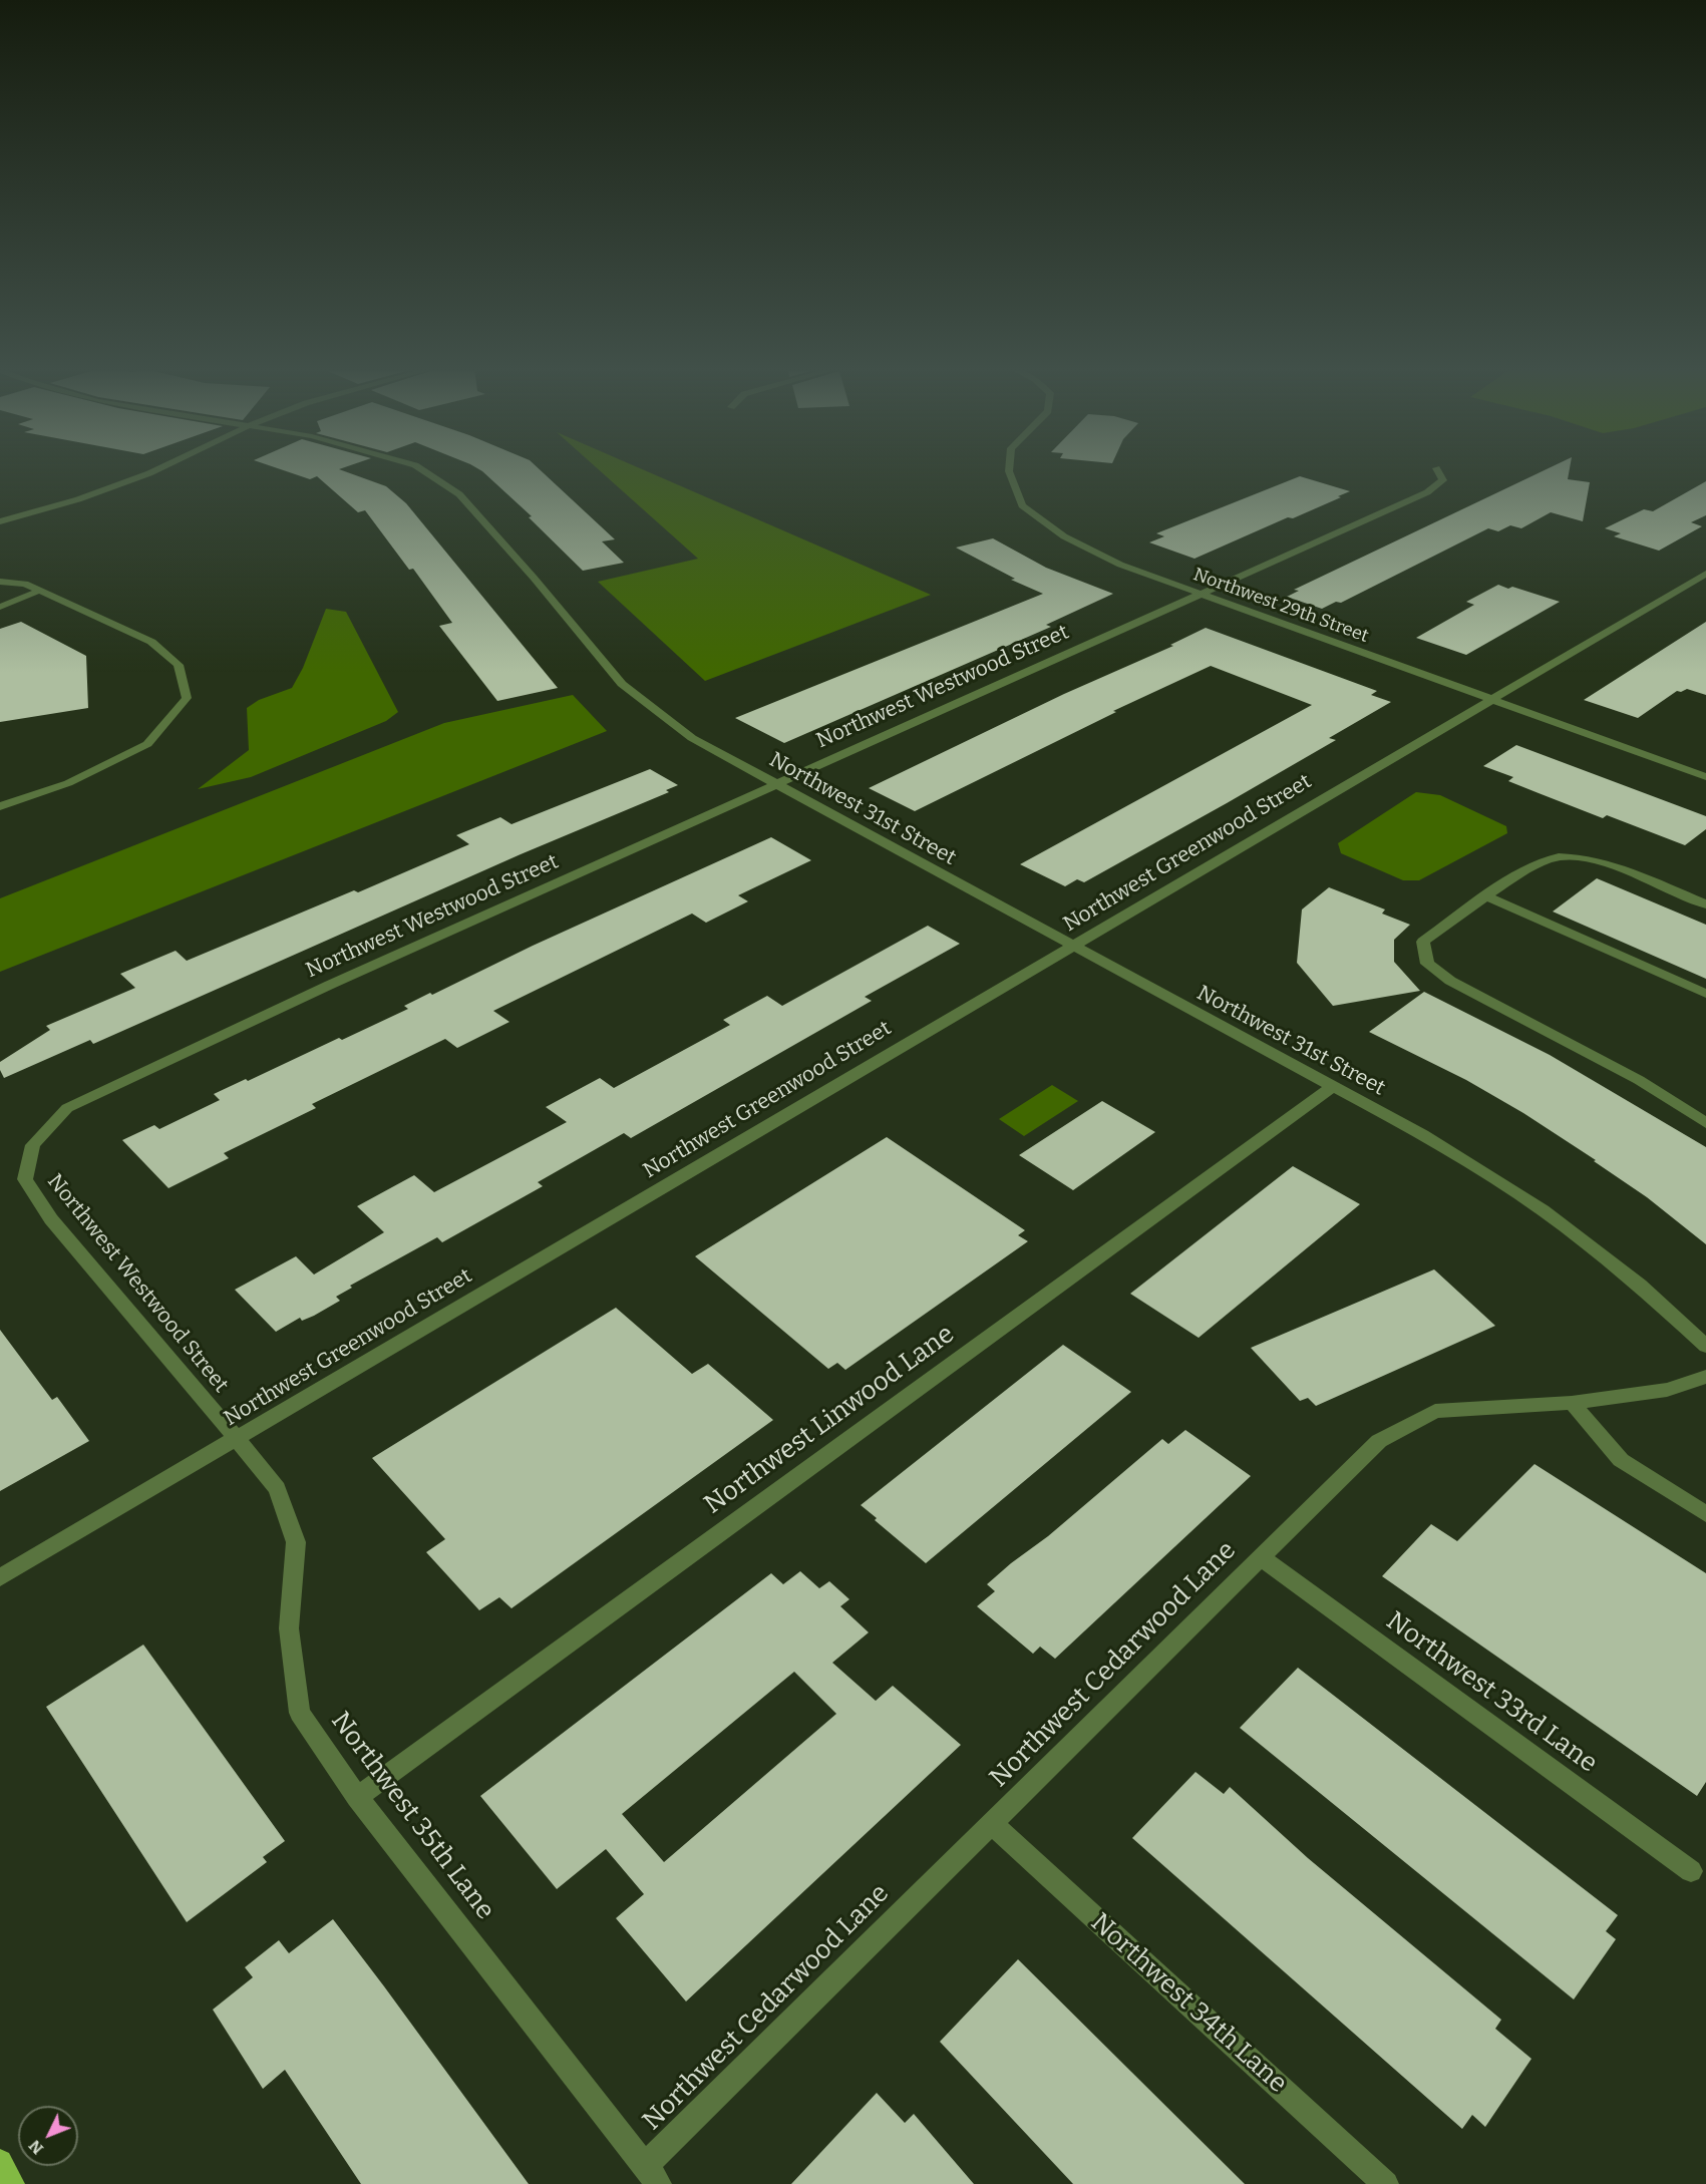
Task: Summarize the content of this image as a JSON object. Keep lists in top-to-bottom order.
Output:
{
  "streets": {
    "street": [
      "Northwest 29th Street",
      "Northwest Westwood Street",
      "Northwest 31st Street",
      "Northwest Greenwood Street",
      "Northwest Linwood Lane",
      "Northwest Cedarwood Lane",
      "Northwest 33rd Lane",
      "Northwest 35th Lane",
      "Northwest 34th Lane"
    ]
  },
  "crossings": [
    ["Northwest 29th Street", "Northwest Westwood Street"],
    ["Northwest 29th Street", "Northwest Greenwood Street"],
    ["Northwest Westwood Street", "Northwest 31st Street"],
    ["Northwest Westwood Street", "Northwest Greenwood Street"],
    ["Northwest Westwood Street", "Northwest 35th Lane"],
    ["Northwest 31st Street", "Northwest Greenwood Street"],
    ["Northwest 31st Street", "Northwest Linwood Lane"],
    ["Northwest Greenwood Street", "Northwest 35th Lane"],
    ["Northwest Linwood Lane", "Northwest 35th Lane"],
    ["Northwest Cedarwood Lane", "Northwest 33rd Lane"],
    ["Northwest Cedarwood Lane", "Northwest 35th Lane"],
    ["Northwest Cedarwood Lane", "Northwest 34th Lane"]
  ],
  "north": "bottom left"
}
